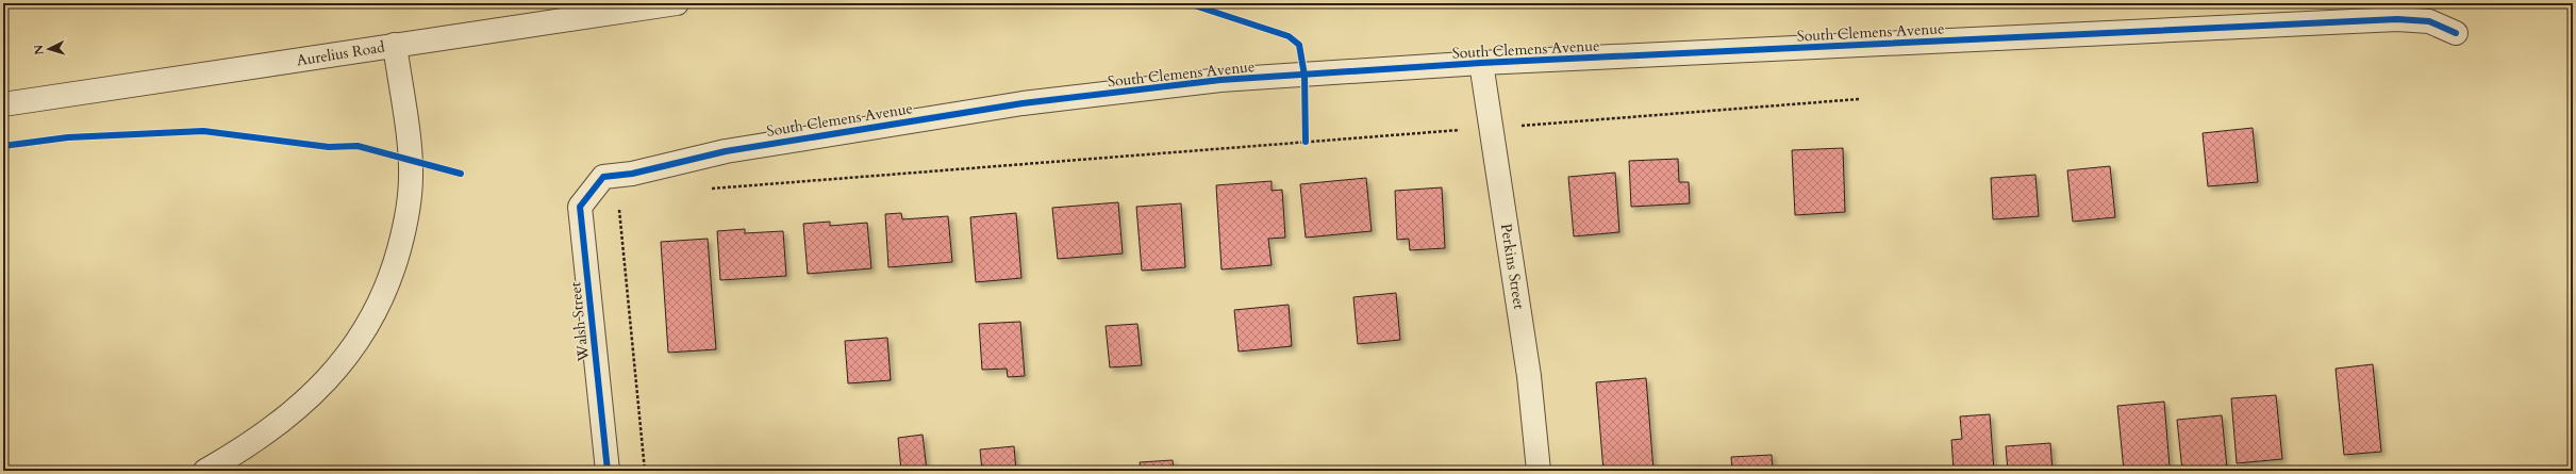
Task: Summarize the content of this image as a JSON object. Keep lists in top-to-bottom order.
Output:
{
  "streets": {
    "street": [
      "South Clemens Avenue",
      "Aurelius Road",
      "Perkins Street",
      "Walsh Street"
    ]
  },
  "crossings": [
    ["South Clemens Avenue", "Perkins Street"],
    ["South Clemens Avenue", "Walsh Street"]
  ],
  "north": "left"
}
